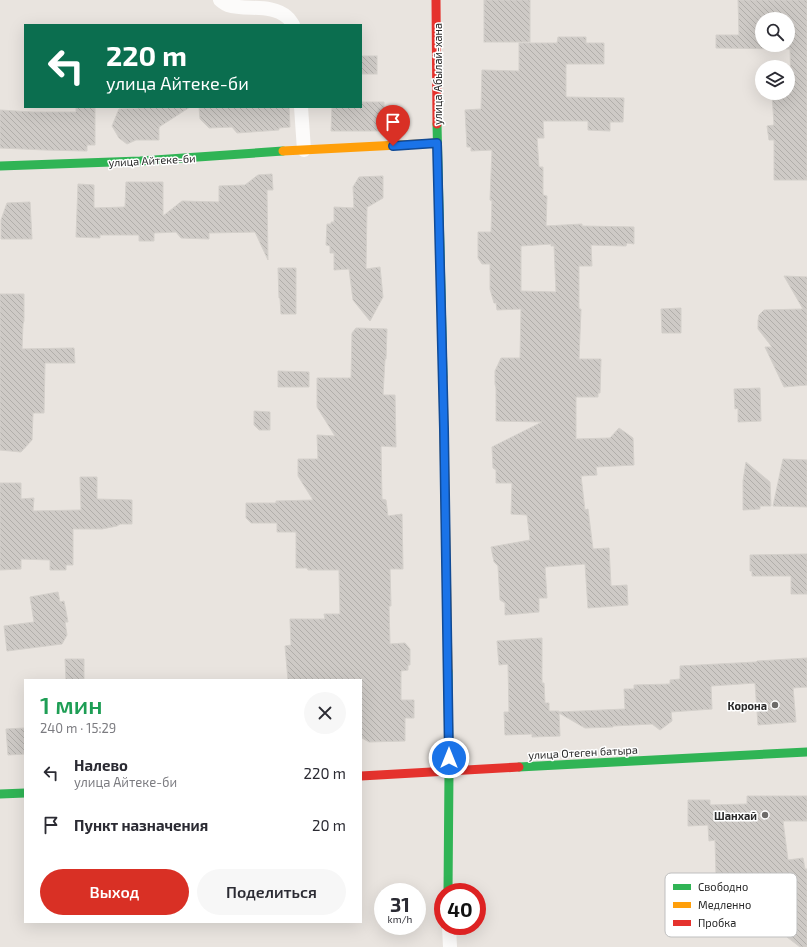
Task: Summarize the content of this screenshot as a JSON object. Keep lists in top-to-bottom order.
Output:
{
  "streets": {
    "street": ["улица Абылай-хана", "улица Айтеке-би", "улица Отеген батыра"]
  },
  "crossings": [
    ["улица Абылай-хана", "улица Айтеке-би"],
    ["улица Абылай-хана", "улица Отеген батыра"]
  ],
  "places": ["Корона", "Шанхай"],
  "legend": ["Свободно", "Медленно", "Пробка"],
  "page": {
    "turn": ["220 m", "улица Айтеке-би"],
    "heading": ["1 мин", "240 m · 15:29"],
    "list": [
      {
        "name": "Налево",
        "note": "улица Айтеке-би",
        "value": "220 m"
      },
      {
        "name": "Пункт назначения",
        "value": "20 m"
      }
    ],
    "buttons": ["Выход", "Поделиться"],
    "speed": "31 km/h",
    "limit": "40"
  }
}
